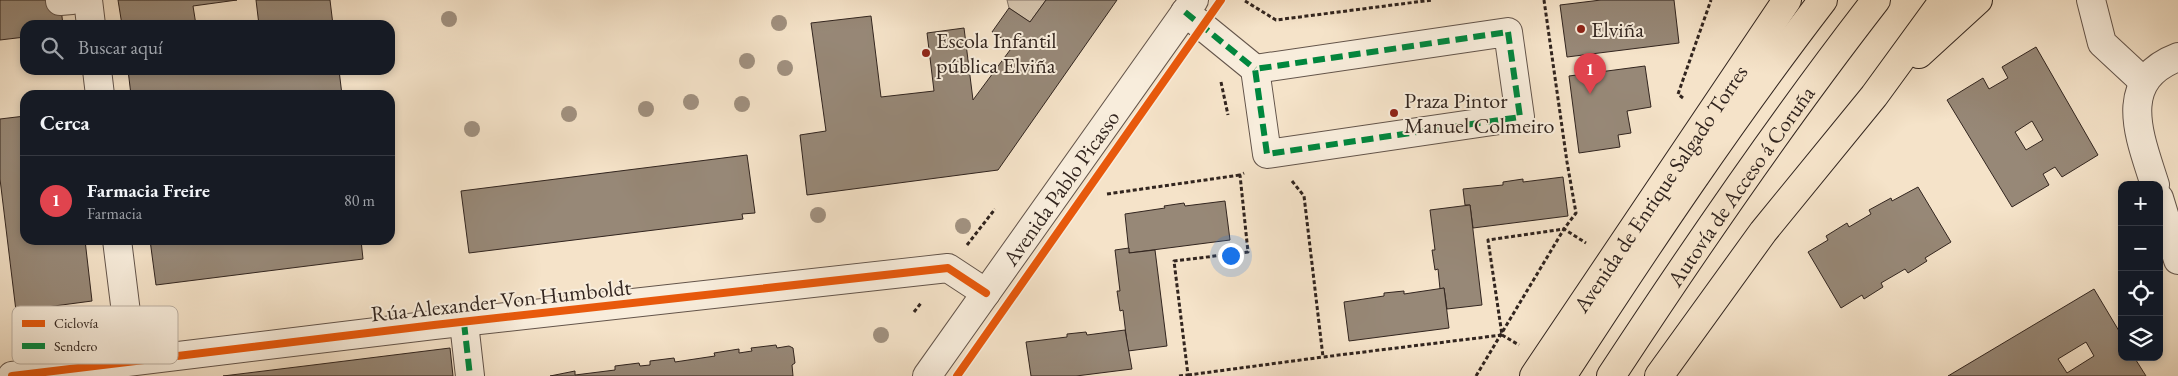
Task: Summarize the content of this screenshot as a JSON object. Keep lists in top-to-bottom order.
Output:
{
  "streets": {
    "main road": ["Autovía de Acceso á Coruña", "Avenida de Enrique Salgado Torres"],
    "street": ["Avenida Pablo Picasso", "Rúa Alexander Von Humboldt"]
  },
  "crossings": [
    ["Avenida Pablo Picasso", "Rúa Alexander Von Humboldt"]
  ],
  "places": ["Elviña", "Escola Infantil pública Elviña", "Praza Pintor Manuel Colmeiro"],
  "legend": ["Ciclovía", "Sendero"],
  "page": {
    "search": "Buscar aquí",
    "pins": "1",
    "heading": "Cerca",
    "list": [
      {
        "mark": "1",
        "name": "Farmacia Freire",
        "note": "Farmacia",
        "value": "80 m"
      }
    ],
    "map_buttons": ["+", "−"]
  }
}
